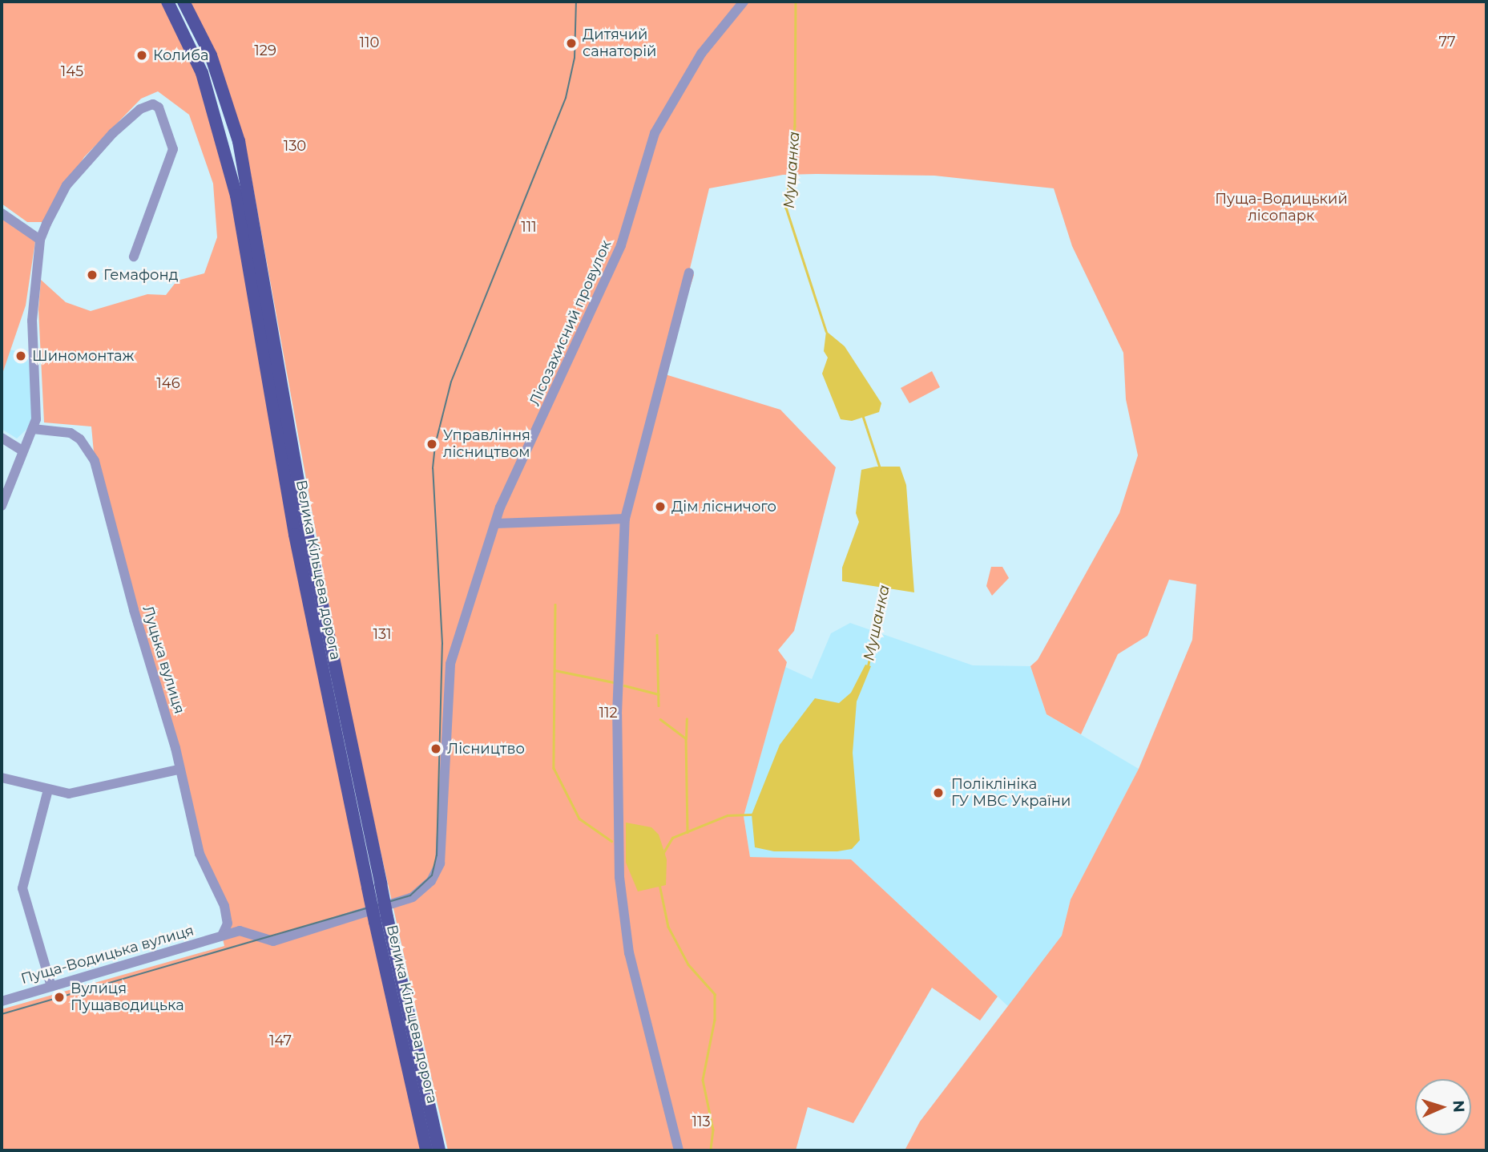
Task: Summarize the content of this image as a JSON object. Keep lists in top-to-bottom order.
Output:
{
  "streets": {
    "main road": ["Велика Кільцева дорога"],
    "street": ["Лісозахисний провулок", "Луцька вулиця", "Пуща-Водицька вулиця"]
  },
  "crossings": [
    ["Лісозахисний провулок", "Луцька вулиця"],
    ["Лісозахисний провулок", "Пуща-Водицька вулиця"],
    ["Луцька вулиця", "Пуща-Водицька вулиця"]
  ],
  "water": ["Мушанка"],
  "parks": [
    "77",
    "110",
    "129",
    "145",
    "130",
    "Пуща-Водицький лісопарк",
    "111",
    "146",
    "131",
    "112",
    "147",
    "113"
  ],
  "places": [
    "Дитячий санаторій",
    "Колиба",
    "Гемафонд",
    "Шиномонтаж",
    "Управління лісництвом",
    "Дім лісничого",
    "Лісництво",
    "Поліклініка ГУ МВС України",
    "Вулиця Пущаводицька"
  ],
  "north": "right"
}
